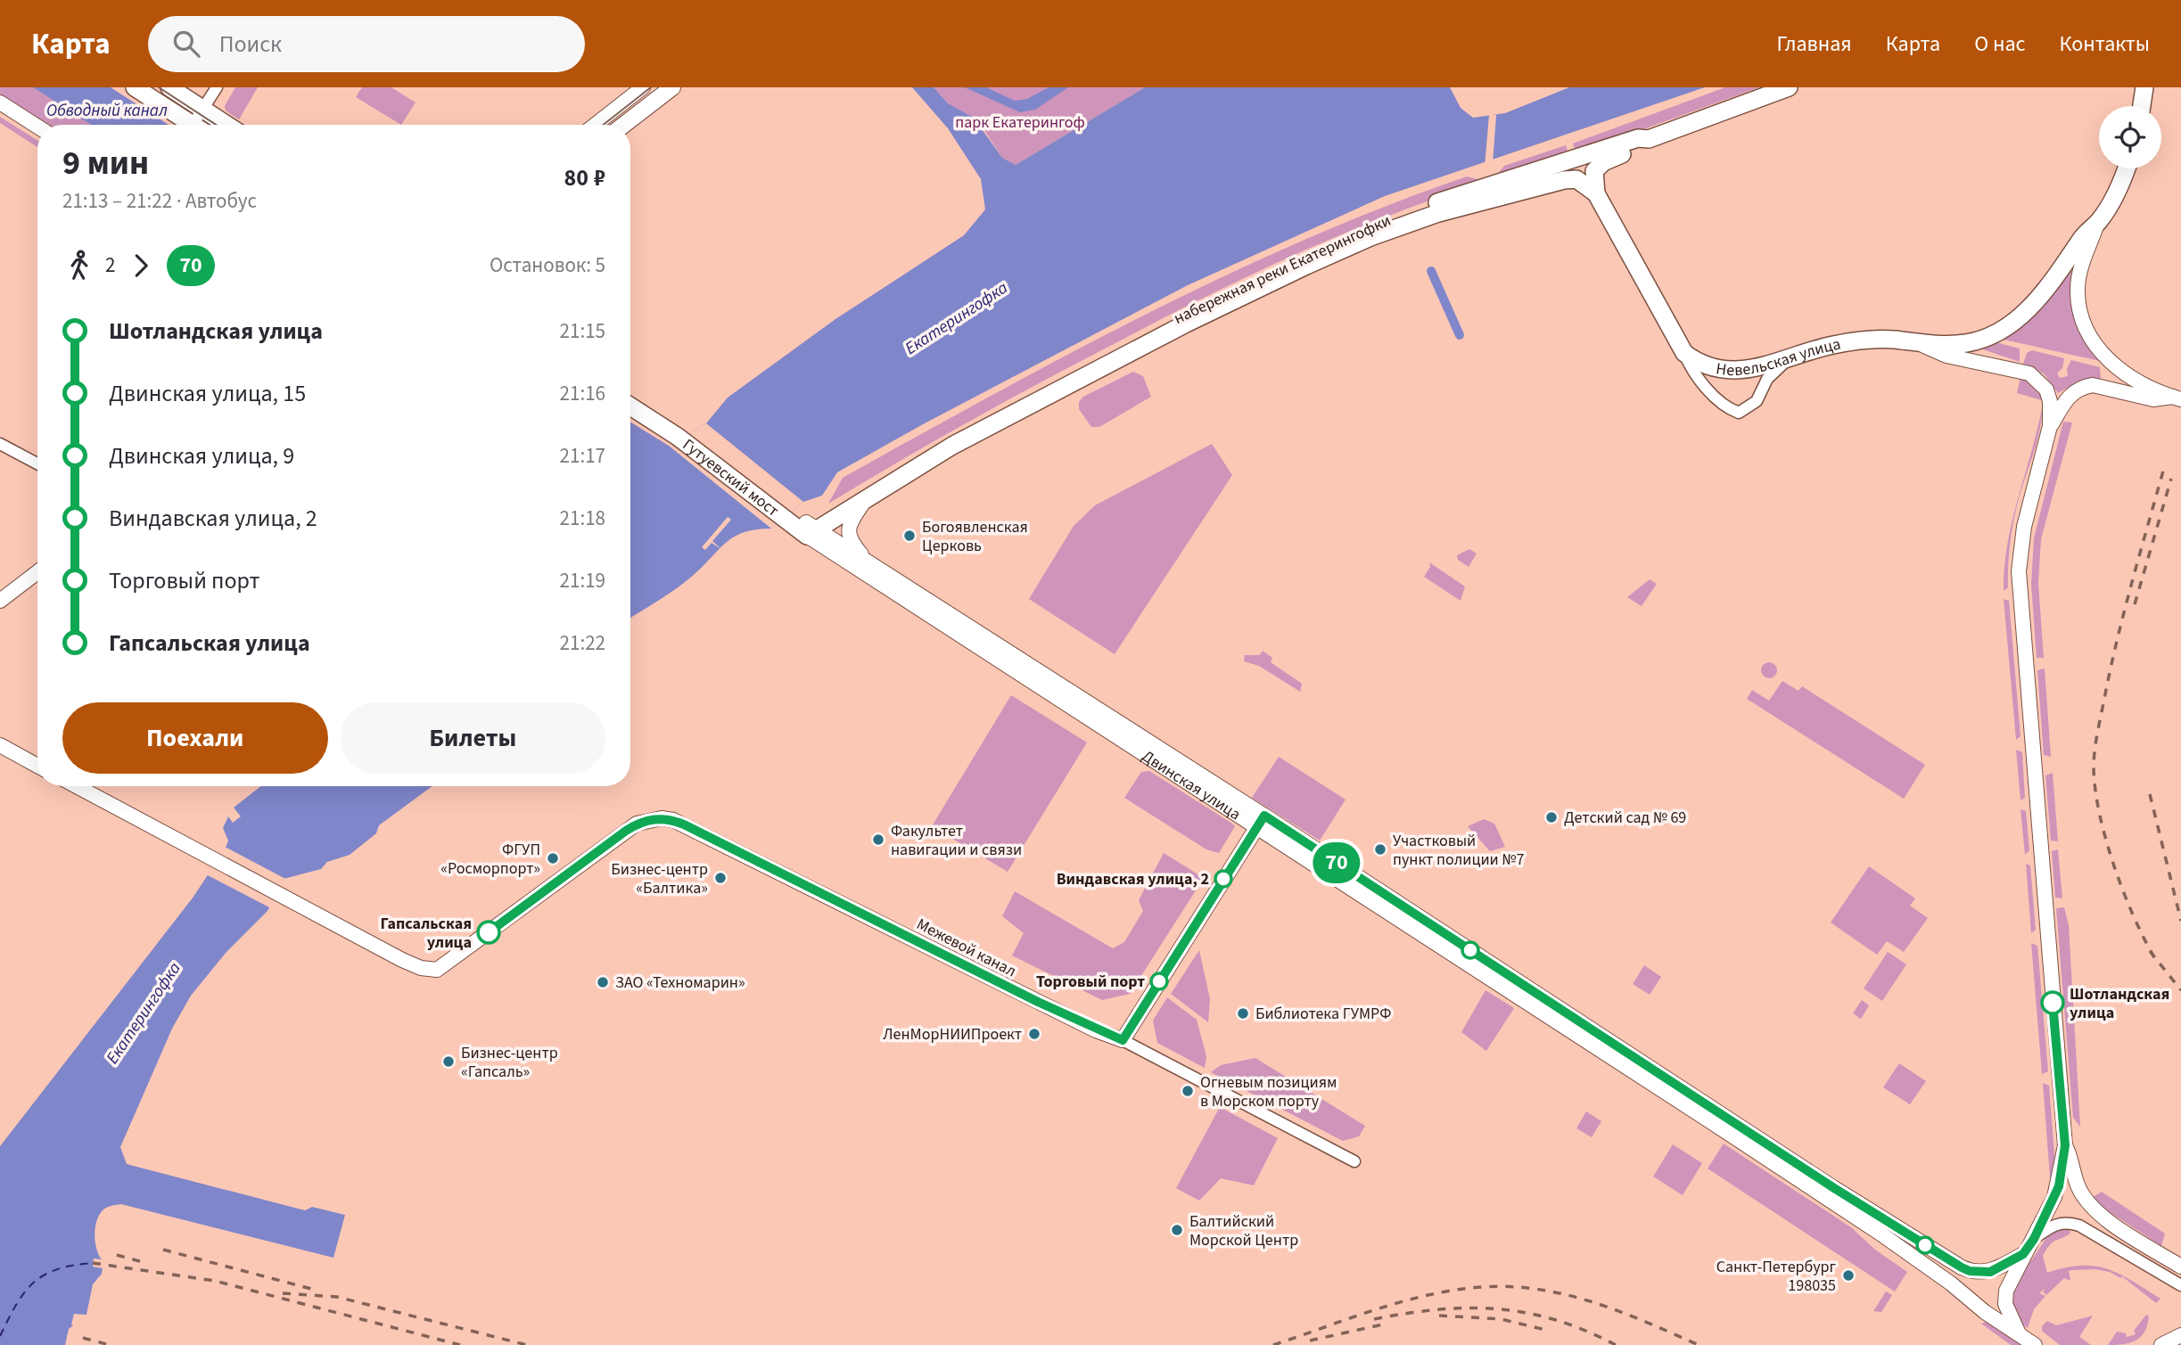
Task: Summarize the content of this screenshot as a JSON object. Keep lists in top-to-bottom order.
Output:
{
  "streets": {
    "main road": ["набережная реки Екатерингофки", "Невельская улица", "Гутуевский мост"],
    "street": ["Двинская улица", "Межевой канал"]
  },
  "crossings": [
    ["набережная реки Екатерингофки", "Гутуевский мост"],
    ["набережная реки Екатерингофки", "Двинская улица"],
    ["Гутуевский мост", "Двинская улица"]
  ],
  "water": ["Обводный канал", "Екатерингофка"],
  "parks": ["парк Екатерингоф"],
  "places": [
    "Богоявленская Церковь",
    "Детский сад № 69",
    "Факультет навигации и связи",
    "Участковый пункт полиции №7",
    "ФГУП «Росморпорт»",
    "Бизнес-центр «Балтика»",
    "Виндавская улица, 2",
    "Гапсальская улица",
    "Торговый порт",
    "ЗАО «Техномарин»",
    "Шотландская улица",
    "Библиотека ГУМРФ",
    "ЛенМорНИИПроект",
    "Бизнес-центр «Гапсаль»",
    "Огневым позициям в Морском порту",
    "Балтийский Морской Центр",
    "Санкт-Петербург 198035"
  ],
  "lines": ["bus line 70"],
  "page": {
    "header": "Карта",
    "search": "Поиск",
    "nav": [
      "Главная",
      "Карта",
      "О нас",
      "Контакты"
    ],
    "on_map": "70",
    "heading": ["9 мин", "21:13 – 21:22 · Автобус", "80 ₽"],
    "legs": ["2", "70", "Остановок: 5"],
    "list": [
      {
        "name": "Шотландская улица",
        "value": "21:15"
      },
      {
        "name": "Двинская улица, 15",
        "value": "21:16"
      },
      {
        "name": "Двинская улица, 9",
        "value": "21:17"
      },
      {
        "name": "Виндавская улица, 2",
        "value": "21:18"
      },
      {
        "name": "Торговый порт",
        "value": "21:19"
      },
      {
        "name": "Гапсальская улица",
        "value": "21:22"
      }
    ],
    "buttons": ["Поехали", "Билеты"]
  }
}
